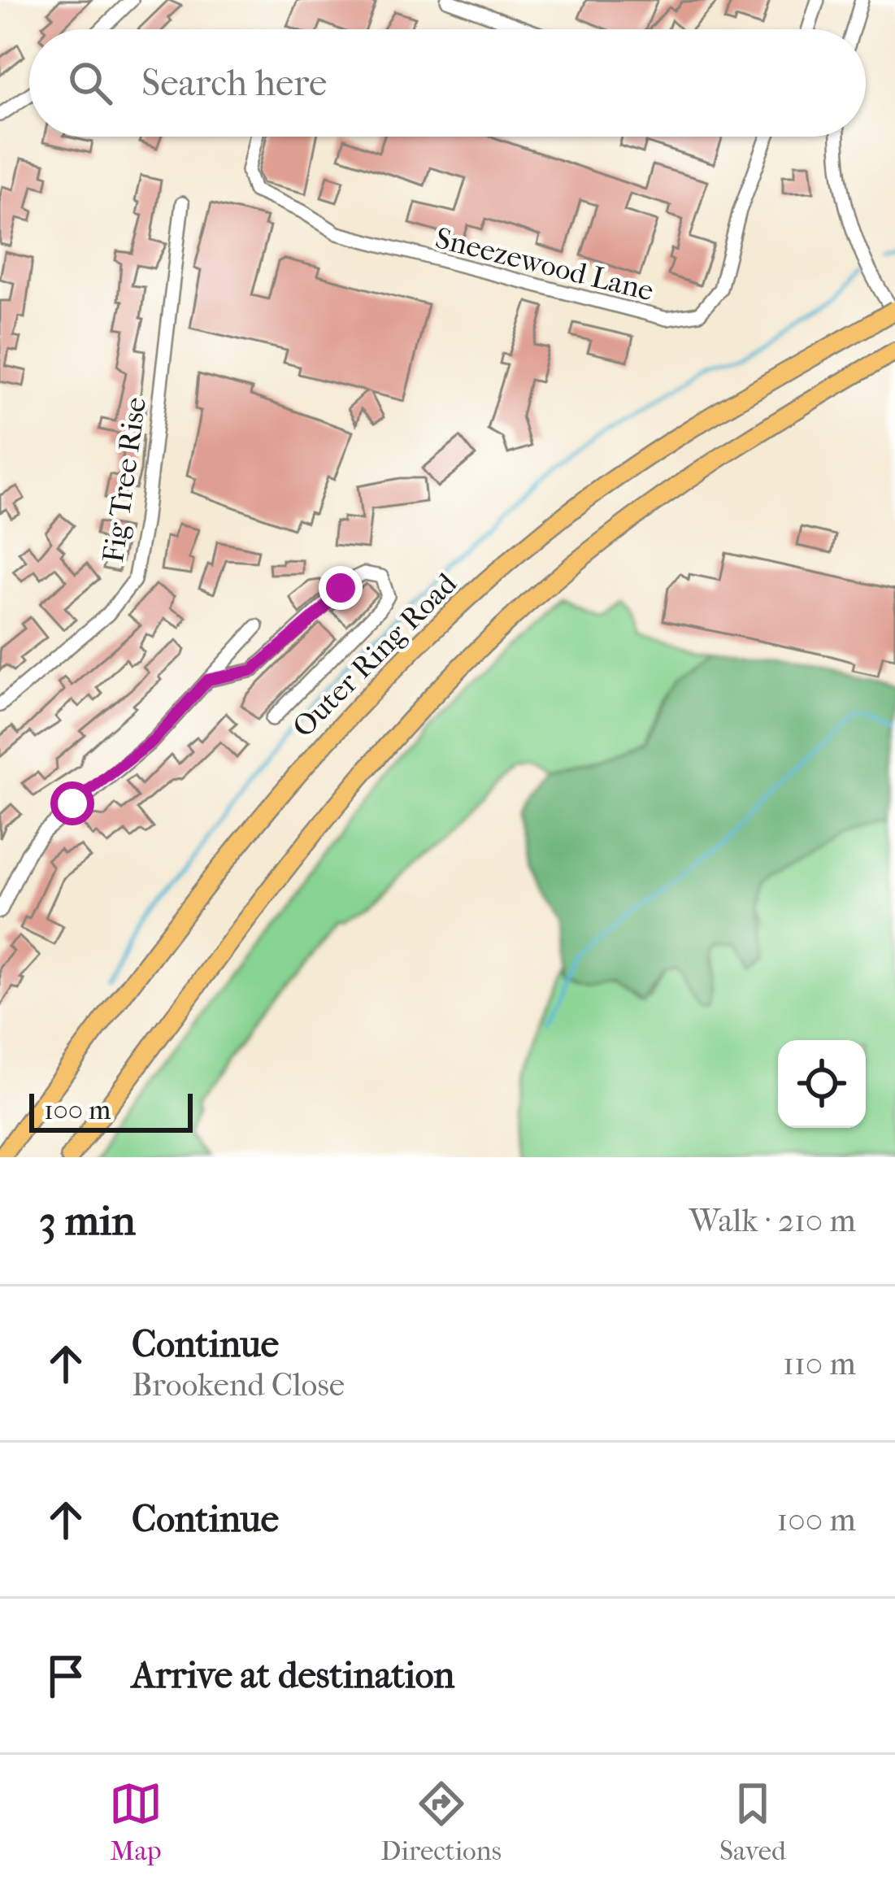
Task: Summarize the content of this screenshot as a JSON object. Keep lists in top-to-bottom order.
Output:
{
  "streets": {
    "highway": ["Outer Ring Road"],
    "street": ["Sneezewood Lane", "Fig Tree Rise"]
  },
  "scale_bar": "100 m",
  "page": {
    "search": "Search here",
    "scale": "100 m",
    "heading": ["3 min", "Walk · 210 m"],
    "list": [
      ["Continue", "Brookend Close", "110 m"],
      ["Continue", "100 m"],
      "Arrive at destination"
    ],
    "nav": ["Map", "Directions", "Saved"]
  }
}
